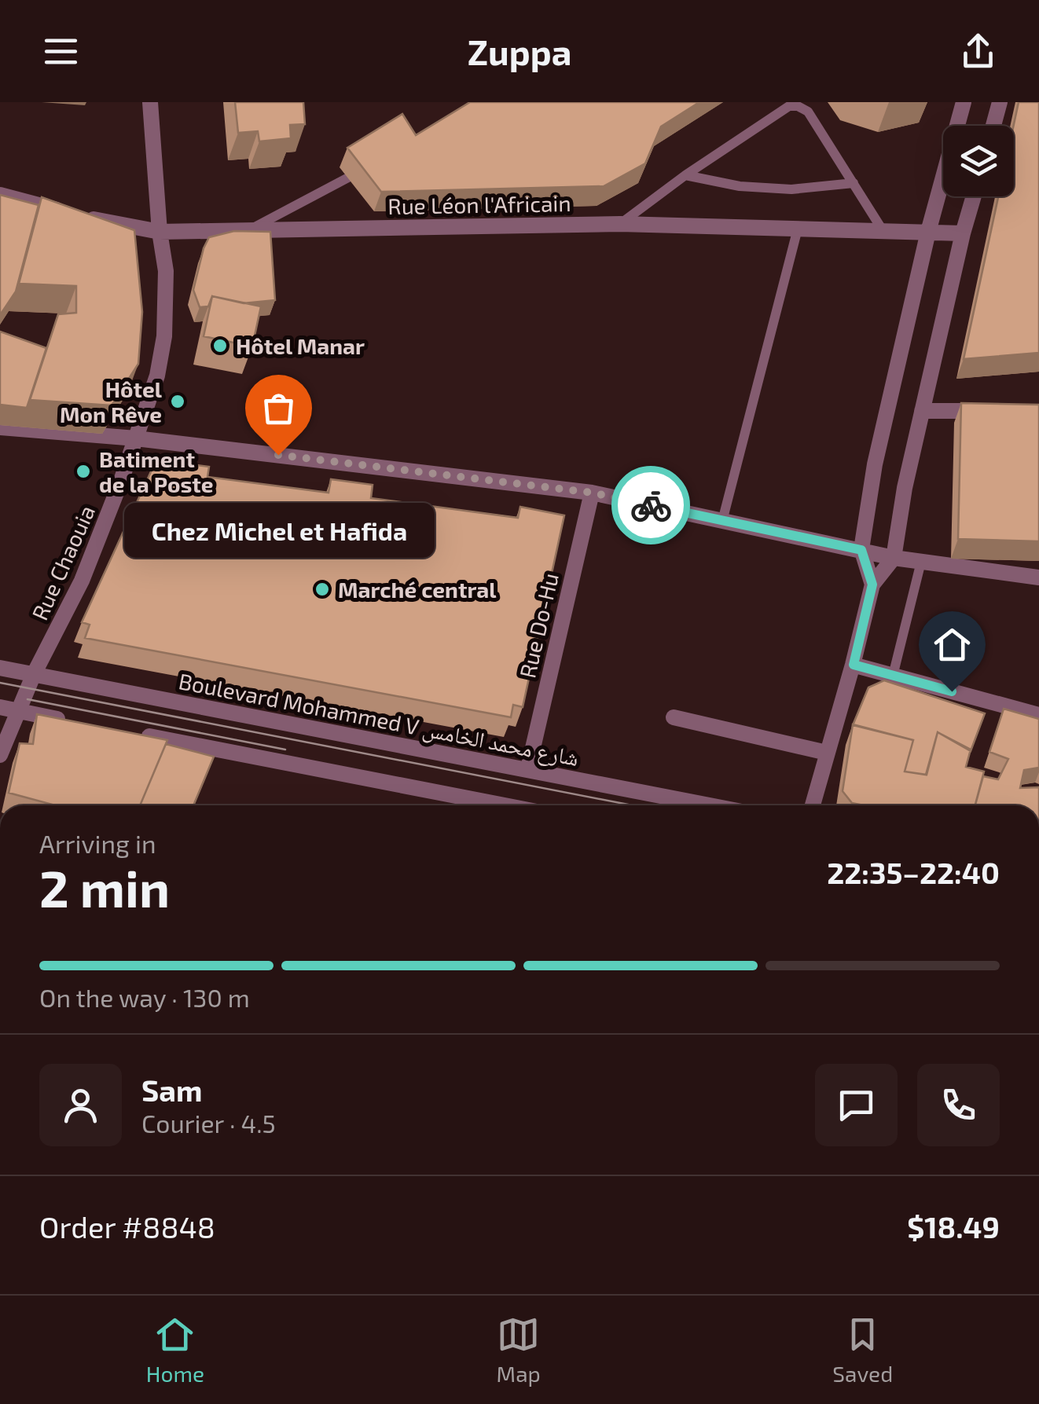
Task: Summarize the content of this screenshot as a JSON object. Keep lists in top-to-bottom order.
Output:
{
  "streets": {
    "street": [
      "Rue Léon l'Africain",
      "Rue Chaouia",
      "Rue Do-Hu",
      "Boulevard Mohammed V شارع محمد الخامس"
    ]
  },
  "crossings": [
    ["Rue Léon l'Africain", "Rue Chaouia"],
    ["Rue Chaouia", "Boulevard Mohammed V شارع محمد الخامس"],
    ["Rue Do-Hu", "Boulevard Mohammed V شارع محمد الخامس"]
  ],
  "places": [
    "Hôtel Manar",
    "Hôtel Mon Rêve",
    "Chez Michel et Hafida",
    "Batiment de la Poste",
    "Marché central"
  ],
  "page": {
    "header": "Zuppa",
    "bubble": "Chez Michel et Hafida",
    "heading": ["2 min", "Arriving in", "22:35–22:40"],
    "panel": [
      "Sam",
      "Courier · 4.5",
      "Order #8848",
      "$18.49"
    ],
    "bar": "On the way · 130 m",
    "tabs": ["Home", "Map", "Saved"]
  }
}
